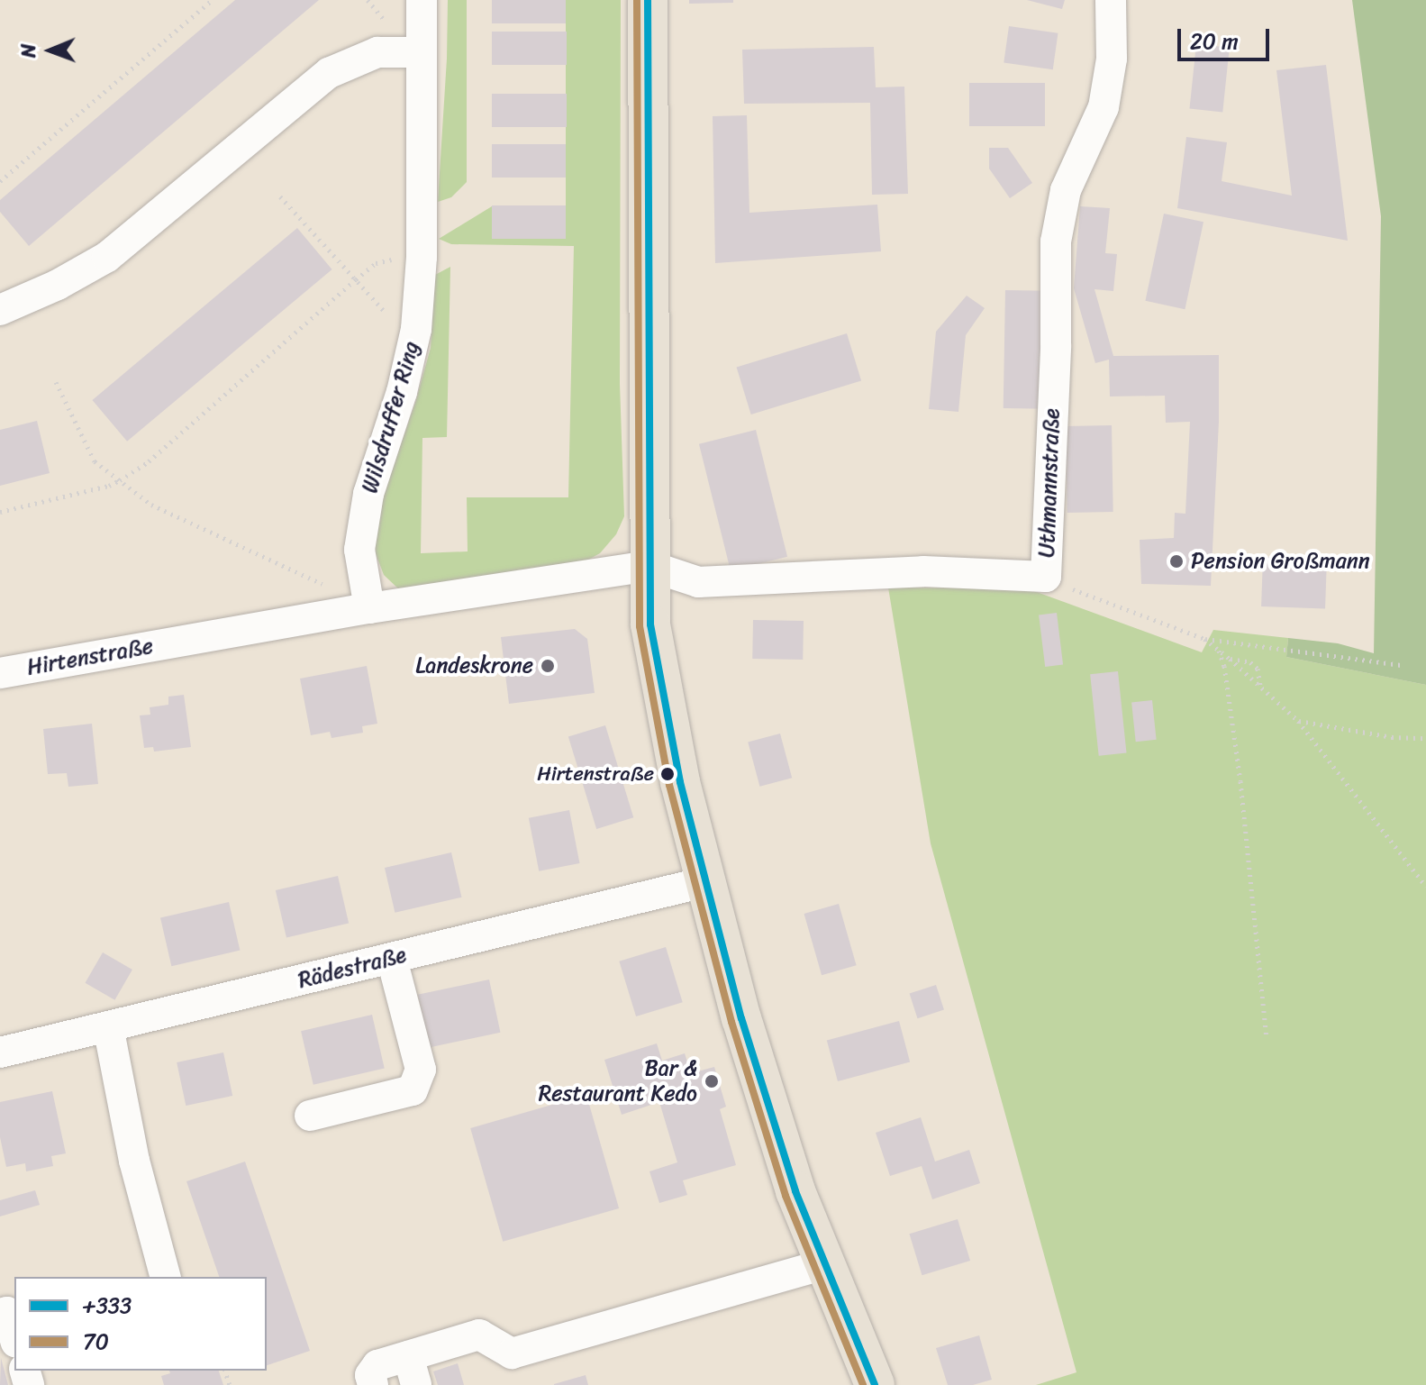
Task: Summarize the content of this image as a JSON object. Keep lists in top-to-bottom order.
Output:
{
  "streets": {
    "street": [
      "Wilsdruffer Ring",
      "Uthmannstraße",
      "Hirtenstraße",
      "Rädestraße"
    ]
  },
  "crossings": [
    ["Wilsdruffer Ring", "Hirtenstraße"],
    ["Uthmannstraße", "Hirtenstraße"]
  ],
  "places": [
    "Pension Großmann",
    "Landeskrone",
    "Hirtenstraße",
    "Bar & Restaurant Kedo"
  ],
  "lines": ["transit line +333", "transit line 70"],
  "legend": ["+333", "70"],
  "scale_bar": "20 m",
  "north": "left"
}
